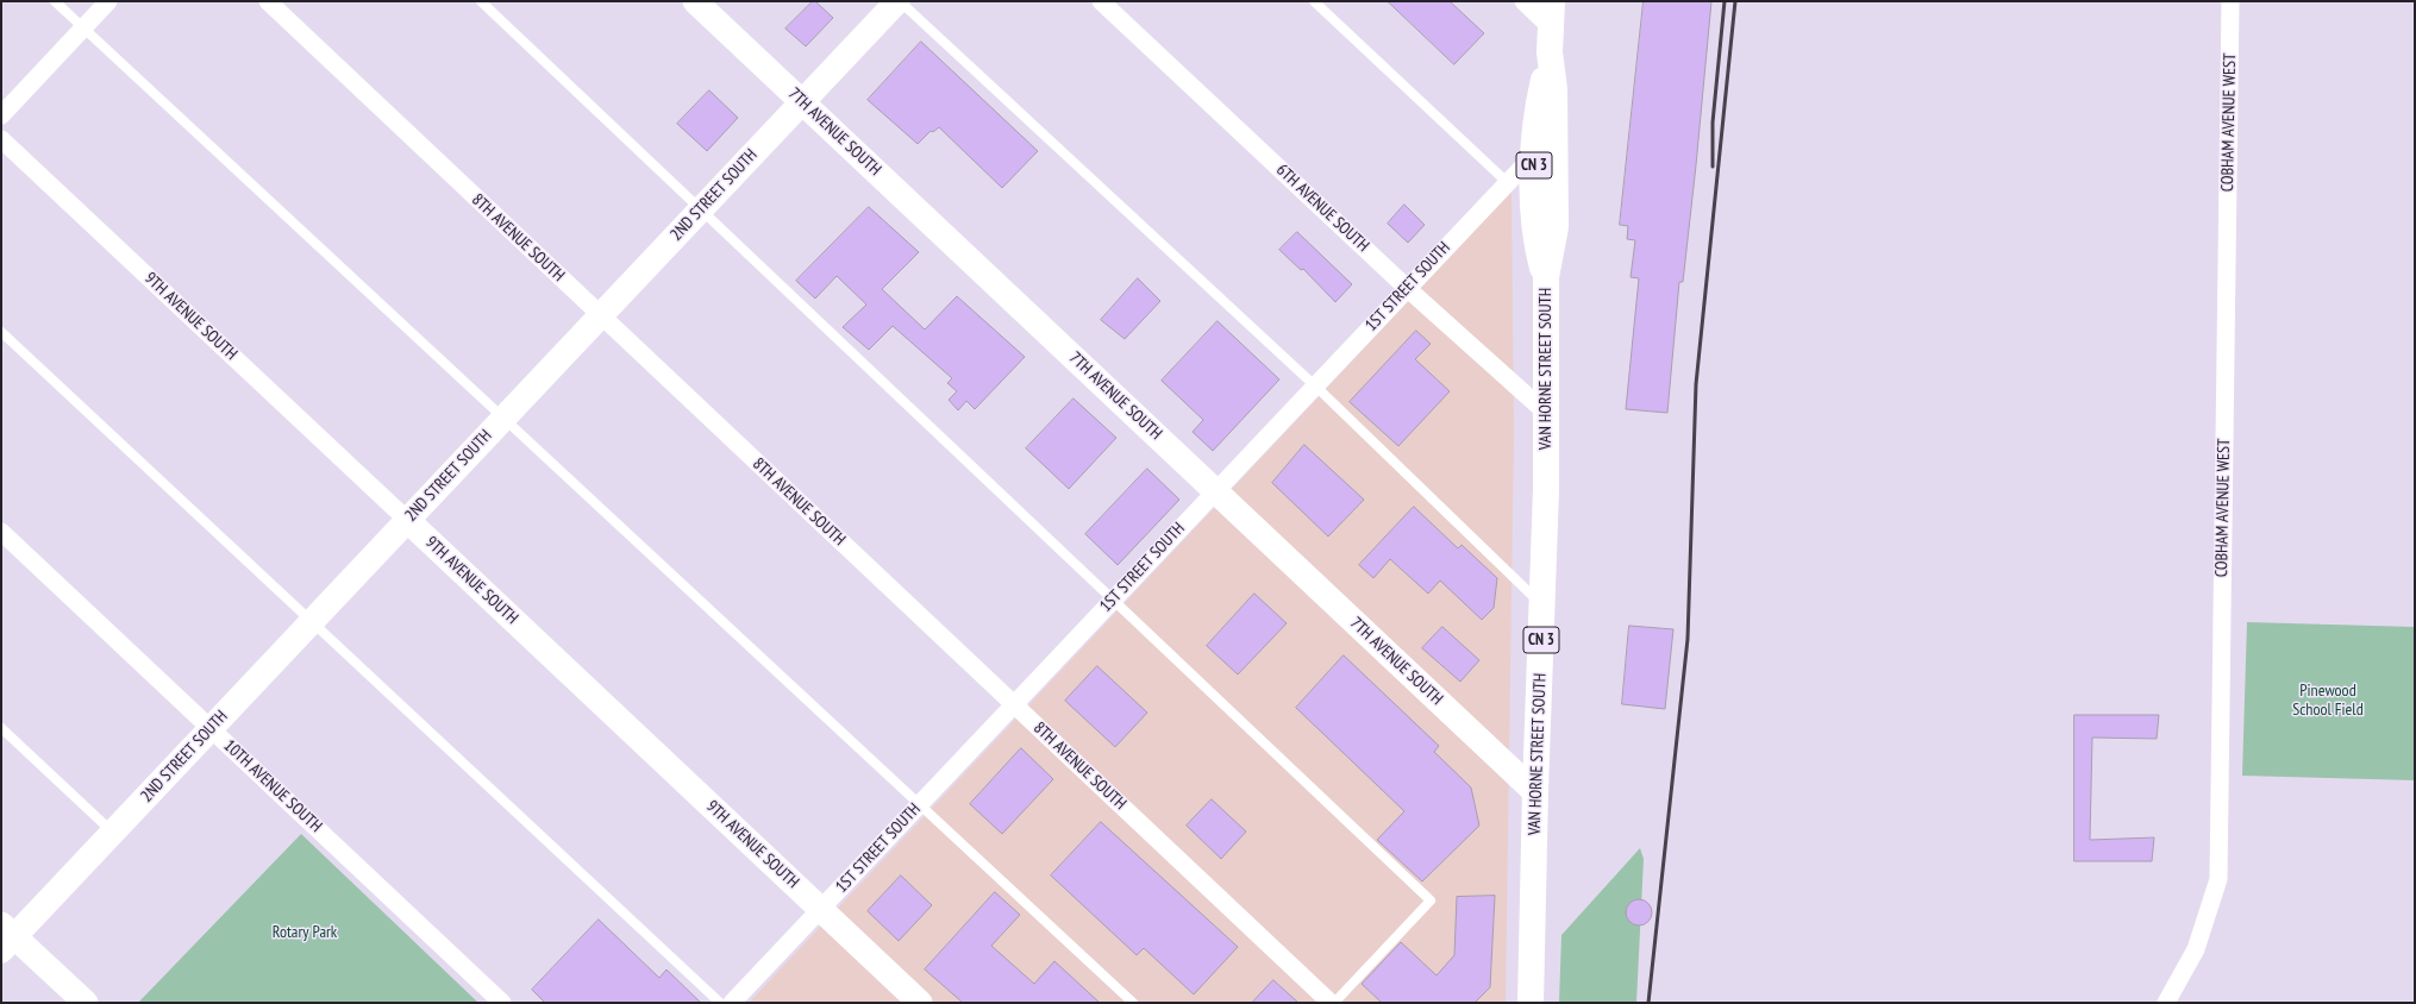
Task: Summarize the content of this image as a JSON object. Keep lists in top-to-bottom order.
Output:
{
  "streets": {
    "highway": ["CN 3", "VAN HORNE STREET SOUTH"],
    "street": [
      "COBHAM AVENUE WEST",
      "7TH AVENUE SOUTH",
      "2ND STREET SOUTH",
      "6TH AVENUE SOUTH",
      "8TH AVENUE SOUTH",
      "1ST STREET SOUTH",
      "9TH AVENUE SOUTH",
      "10TH AVENUE SOUTH"
    ]
  },
  "crossings": [
    ["7TH AVENUE SOUTH", "2ND STREET SOUTH"],
    ["7TH AVENUE SOUTH", "1ST STREET SOUTH"],
    ["7TH AVENUE SOUTH", "VAN HORNE STREET SOUTH"],
    ["2ND STREET SOUTH", "8TH AVENUE SOUTH"],
    ["2ND STREET SOUTH", "9TH AVENUE SOUTH"],
    ["2ND STREET SOUTH", "10TH AVENUE SOUTH"],
    ["6TH AVENUE SOUTH", "1ST STREET SOUTH"],
    ["6TH AVENUE SOUTH", "VAN HORNE STREET SOUTH"],
    ["8TH AVENUE SOUTH", "1ST STREET SOUTH"],
    ["1ST STREET SOUTH", "9TH AVENUE SOUTH"],
    ["1ST STREET SOUTH", "VAN HORNE STREET SOUTH"]
  ],
  "parks": ["Pinewood School Field", "Rotary Park"]
}
